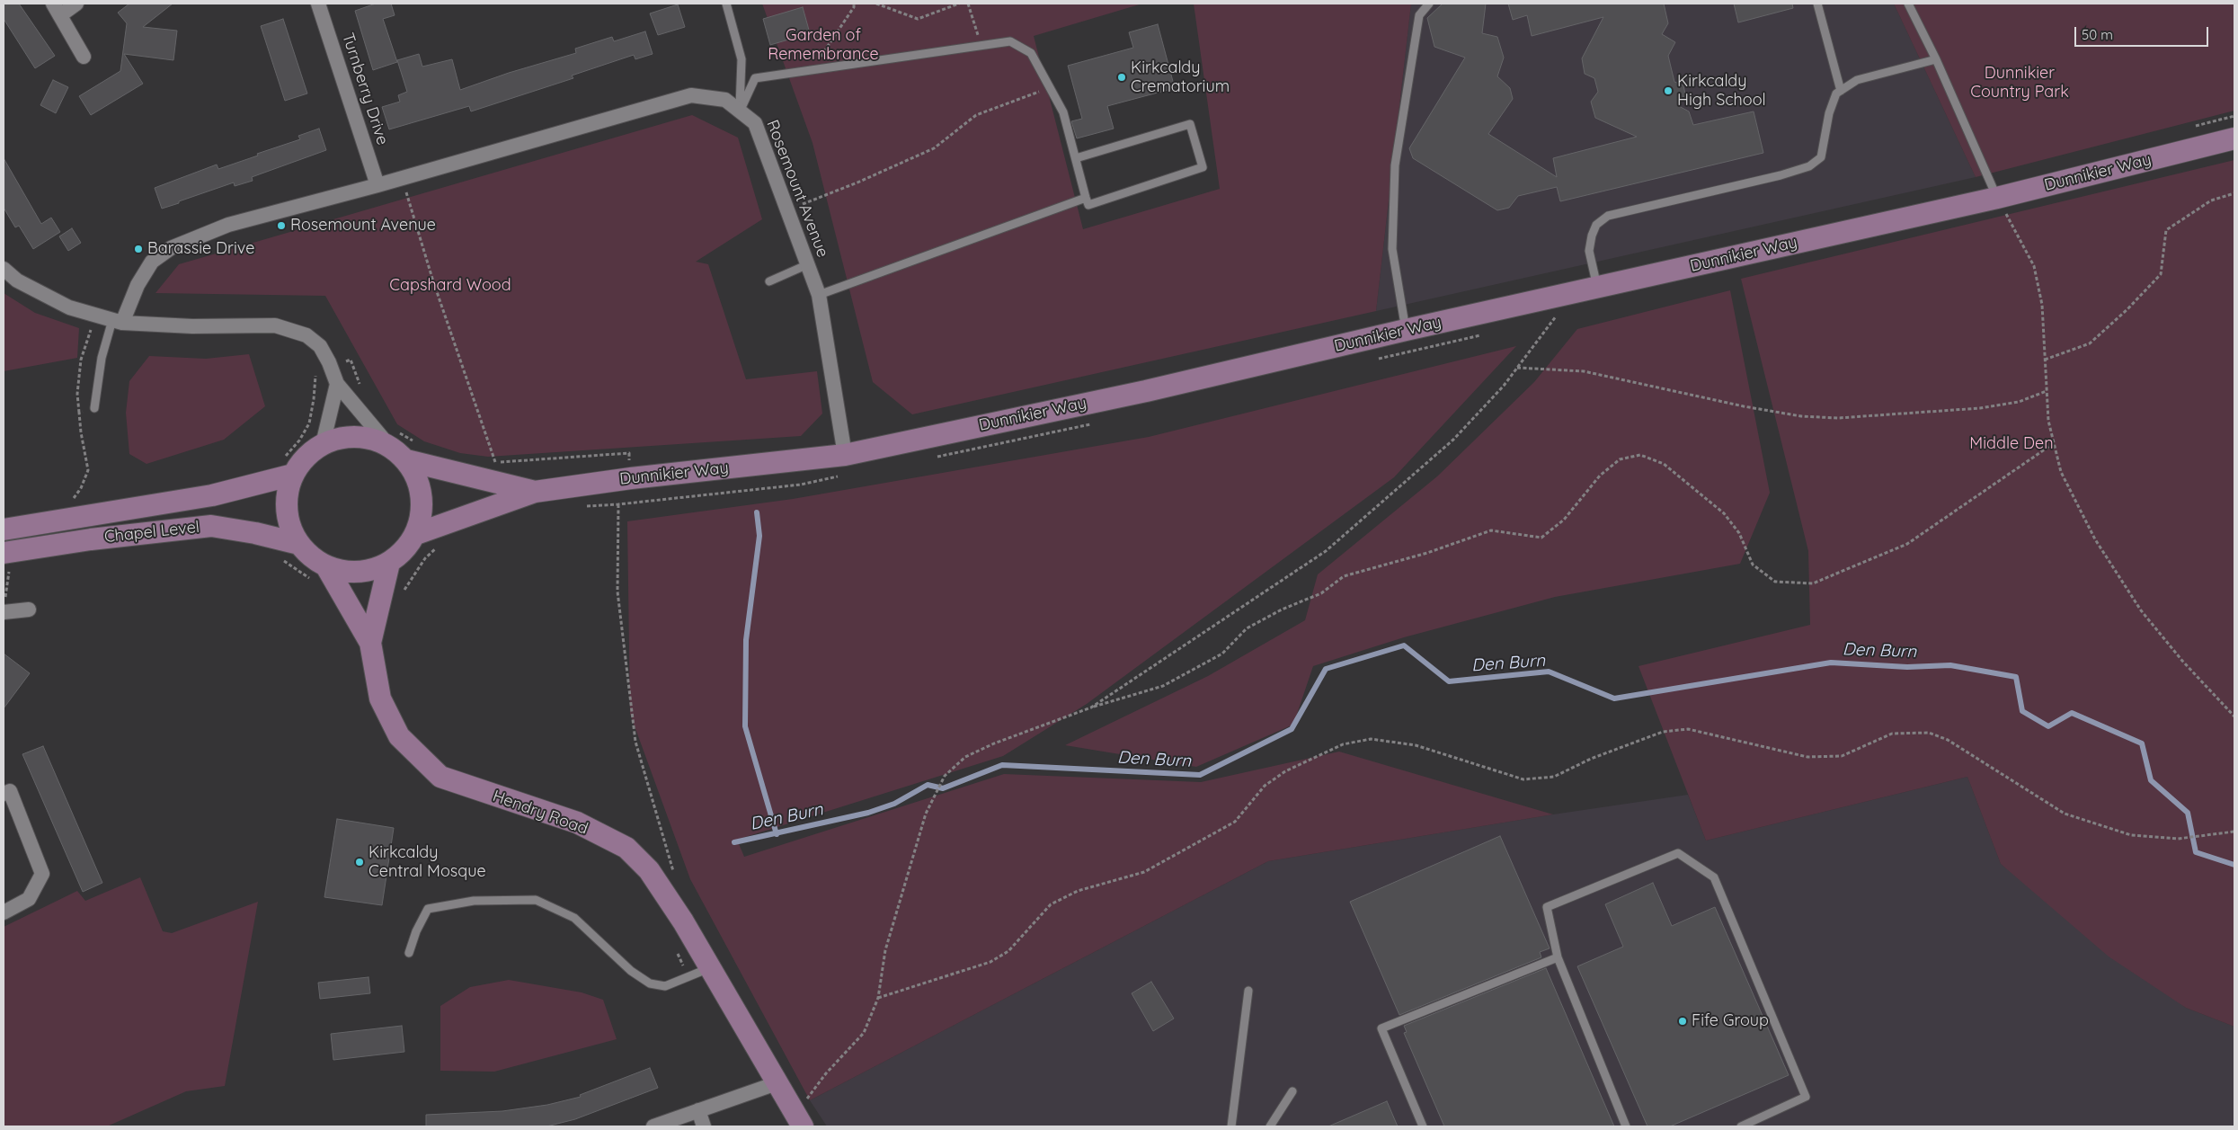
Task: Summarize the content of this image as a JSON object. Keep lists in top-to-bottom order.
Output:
{
  "streets": {
    "main road": ["Dunnikier Way", "Chapel Level", "Hendry Road"],
    "street": ["Turnberry Drive", "Rosemount Avenue"]
  },
  "crossings": [
    ["Turnberry Drive", "Rosemount Avenue"],
    ["Dunnikier Way", "Rosemount Avenue"]
  ],
  "water": ["Den Burn"],
  "parks": [
    "Garden of Remembrance",
    "Dunnikier Country Park",
    "Capshard Wood",
    "Middle Den"
  ],
  "places": [
    "Kirkcaldy Crematorium",
    "Kirkcaldy High School",
    "Rosemount Avenue",
    "Barassie Drive",
    "Kirkcaldy Central Mosque",
    "Fife Group"
  ],
  "scale_bar": "50 m"
}
